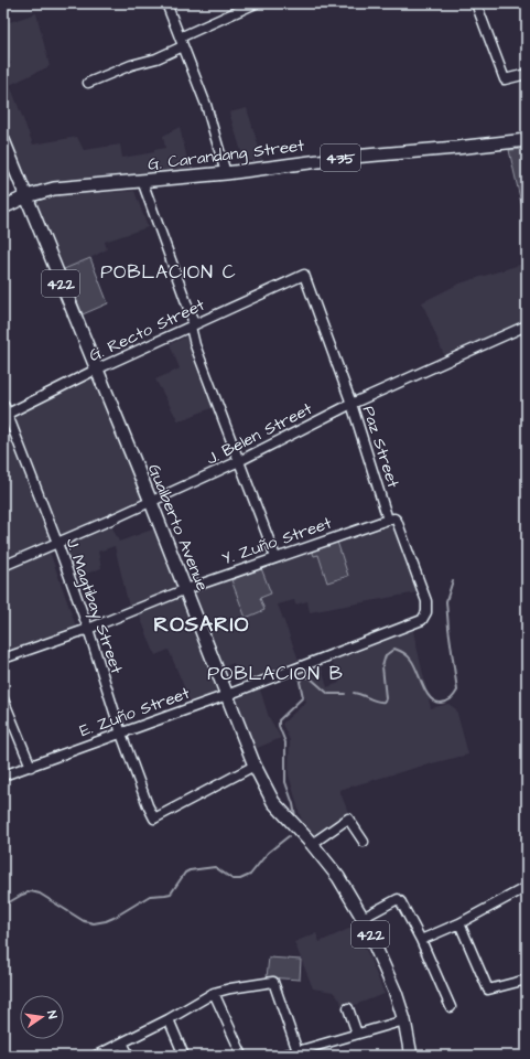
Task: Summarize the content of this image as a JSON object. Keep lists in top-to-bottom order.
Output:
{
  "streets": {
    "main road": [
      "G. Carandang Street",
      "435",
      "422",
      "Gualberto Avenue"
    ],
    "street": [
      "G. Recto Street",
      "J. Belen Street",
      "Paz Street",
      "Y. Zuño Street",
      "J. Magtibay Street",
      "E. Zuño Street"
    ]
  },
  "crossings": [
    ["G. Carandang Street", "Gualberto Avenue"],
    ["G. Recto Street", "Paz Street"],
    ["G. Recto Street", "Gualberto Avenue"],
    ["G. Recto Street", "J. Magtibay Street"],
    ["J. Belen Street", "Paz Street"],
    ["J. Belen Street", "Gualberto Avenue"],
    ["J. Belen Street", "J. Magtibay Street"],
    ["Paz Street", "Y. Zuño Street"],
    ["Paz Street", "E. Zuño Street"],
    ["Gualberto Avenue", "Y. Zuño Street"],
    ["Gualberto Avenue", "J. Magtibay Street"],
    ["Gualberto Avenue", "E. Zuño Street"],
    ["Y. Zuño Street", "J. Magtibay Street"],
    ["J. Magtibay Street", "E. Zuño Street"]
  ],
  "districts": ["POBLACION C", "ROSARIO", "POBLACION B"],
  "north": "right"
}
